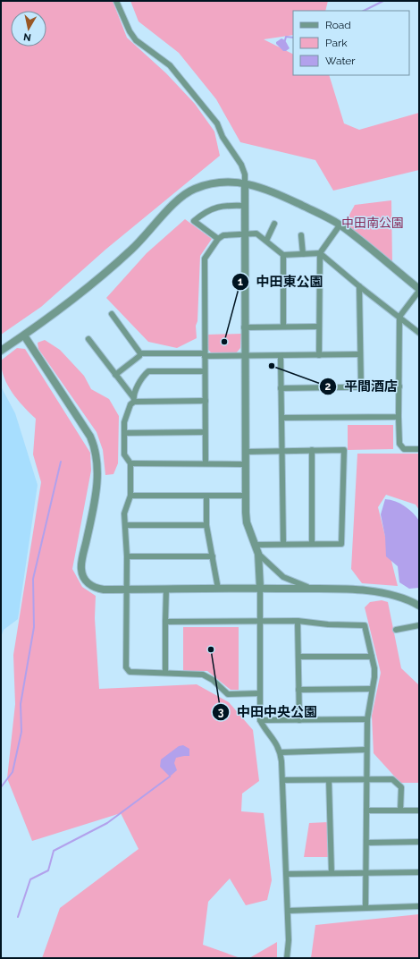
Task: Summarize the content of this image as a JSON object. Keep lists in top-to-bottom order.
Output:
{
  "parks": ["中田南公園"],
  "places": ["中田東公園", "平間酒店", "中田中央公園"],
  "legend": ["Road", "Park", "Water"],
  "north": "bottom"
}
